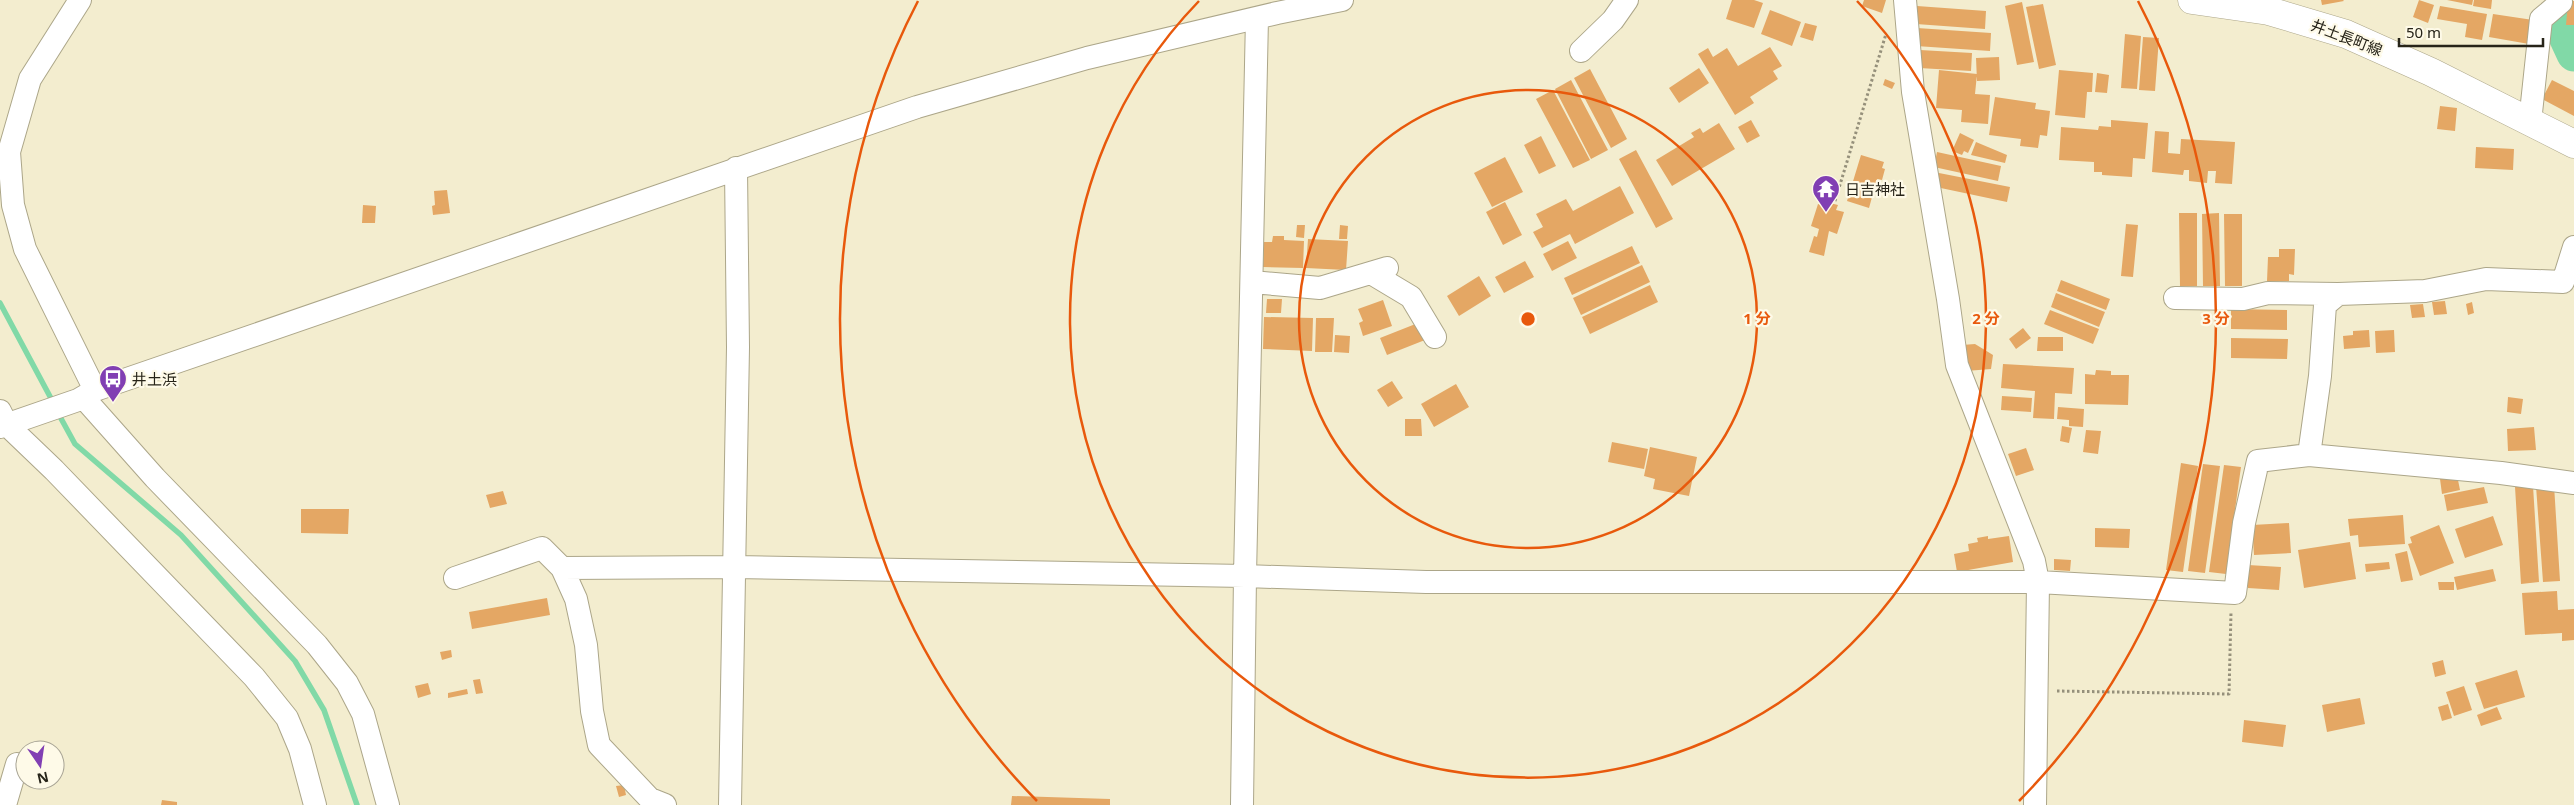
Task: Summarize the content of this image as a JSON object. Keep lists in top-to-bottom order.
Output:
{
  "streets": {
    "main road": ["井土長町線"]
  },
  "places": {
    "temple": ["日吉神社"],
    "bus stop": ["井土浜"]
  },
  "scale_bar": "50 m",
  "north": "bottom",
  "rings": ["1 分", "2 分", "3 分"]
}
